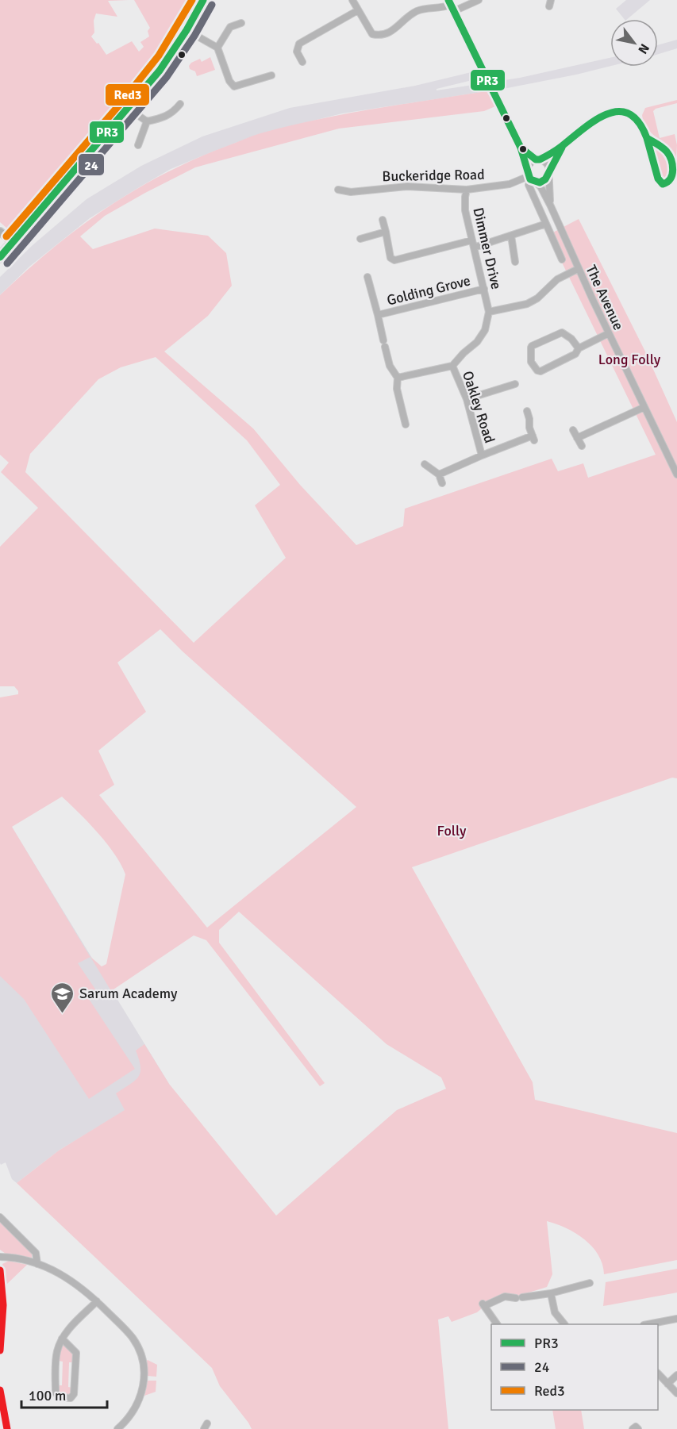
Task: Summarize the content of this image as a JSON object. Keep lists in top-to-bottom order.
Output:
{
  "streets": {
    "street": [
      "Buckeridge Road",
      "Dimmer Drive",
      "Golding Grove",
      "The Avenue",
      "Oakley Road"
    ]
  },
  "crossings": [
    ["Buckeridge Road", "Dimmer Drive"],
    ["Buckeridge Road", "The Avenue"],
    ["Dimmer Drive", "Golding Grove"],
    ["Dimmer Drive", "Oakley Road"],
    ["Golding Grove", "Oakley Road"]
  ],
  "parks": ["Long Folly", "Folly"],
  "places": {
    "school or university": ["Sarum Academy"]
  },
  "lines": ["transit line PR3", "transit line Red3", "transit line 24"],
  "legend": ["PR3", "24", "Red3"],
  "scale_bar": "100 m",
  "north": "bottom right"
}
